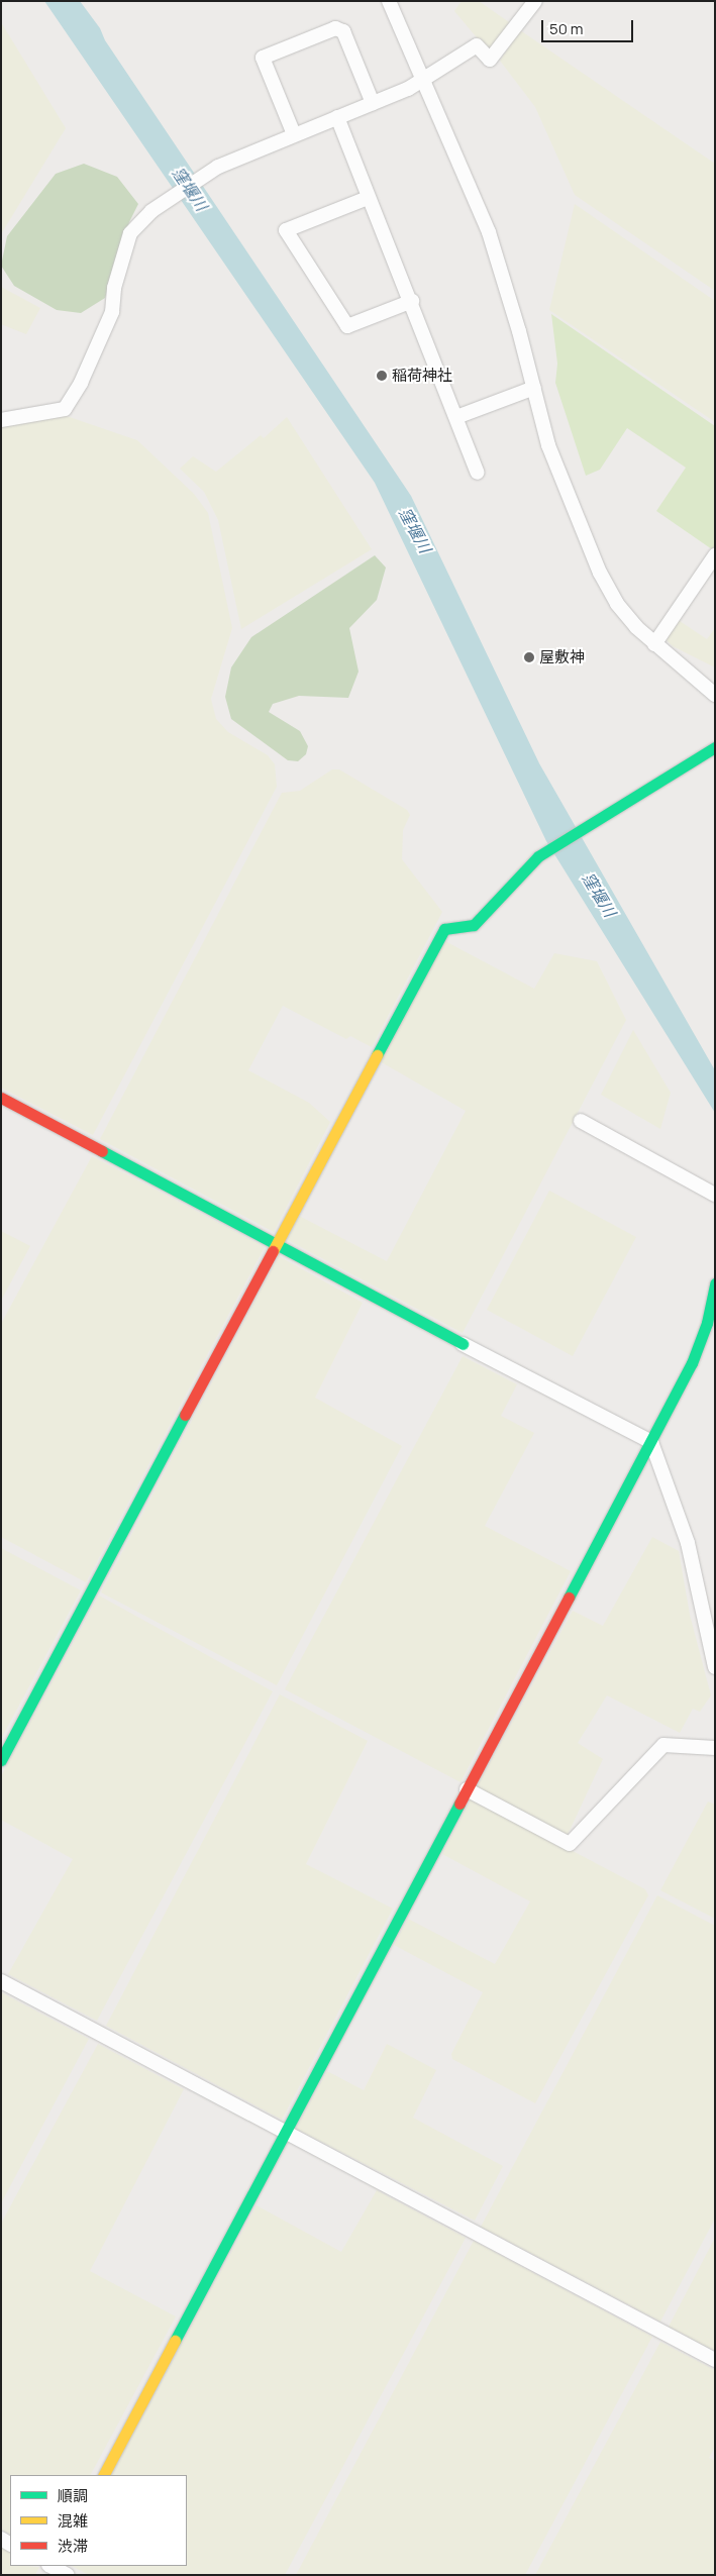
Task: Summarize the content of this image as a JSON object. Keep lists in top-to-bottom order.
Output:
{
  "water": ["窪堰川"],
  "places": ["稲荷神社", "屋敷神"],
  "legend": ["順調", "混雑", "渋滞"],
  "scale_bar": "50 m"
}
